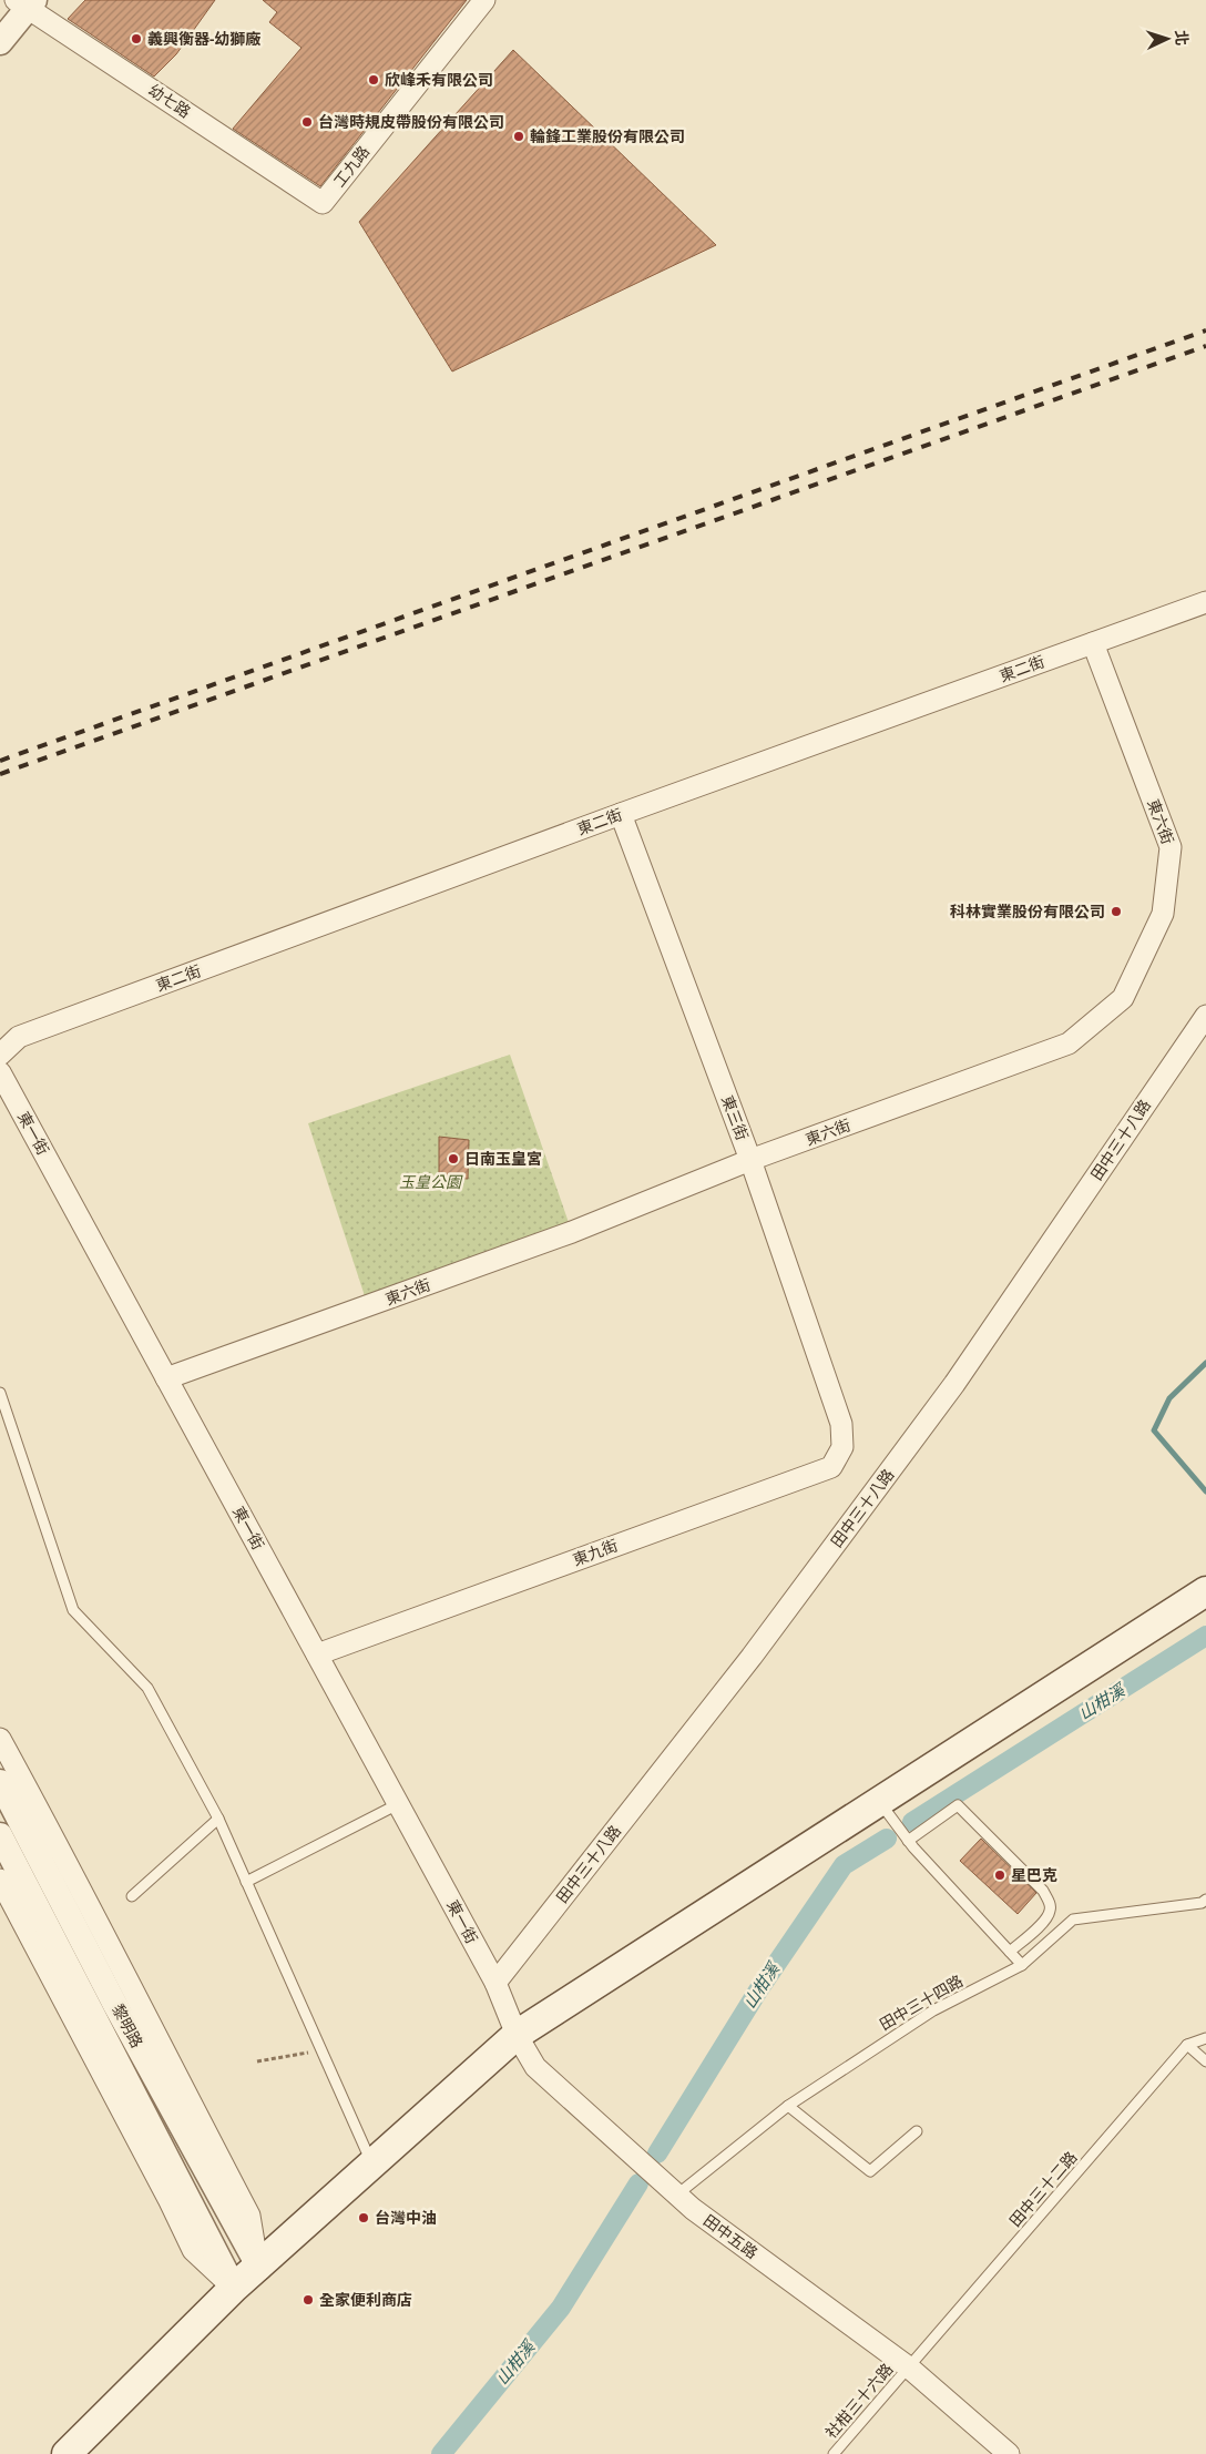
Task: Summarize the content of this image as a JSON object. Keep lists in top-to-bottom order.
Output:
{
  "streets": {
    "street": [
      "幼七路",
      "工九路",
      "東二街",
      "東六街",
      "東三街",
      "東一街",
      "田中三十八路",
      "東九街",
      "黎明路",
      "田中五路"
    ],
    "lane": ["田中三十四路", "田中三十二路", "社柑三十六路"]
  },
  "crossings": [
    ["幼七路", "工九路"],
    ["東二街", "東六街"],
    ["東二街", "東三街"],
    ["東六街", "東三街"],
    ["東六街", "東一街"],
    ["東三街", "東九街"],
    ["東一街", "田中三十八路"],
    ["東一街", "東九街"],
    ["東一街", "田中五路"],
    ["田中三十八路", "田中五路"],
    ["田中三十四路", "田中五路"],
    ["田中三十二路", "田中五路"],
    ["田中三十二路", "社柑三十六路"],
    ["田中五路", "社柑三十六路"]
  ],
  "water": ["山柑溪"],
  "parks": ["玉皇公園"],
  "places": [
    "義興衡器-幼獅廠",
    "欣峰禾有限公司",
    "台灣時規皮帶股份有限公司",
    "輪鋒工業股份有限公司",
    "科林實業股份有限公司",
    "日南玉皇宮",
    "星巴克",
    "台灣中油",
    "全家便利商店"
  ],
  "north": "right"
}
